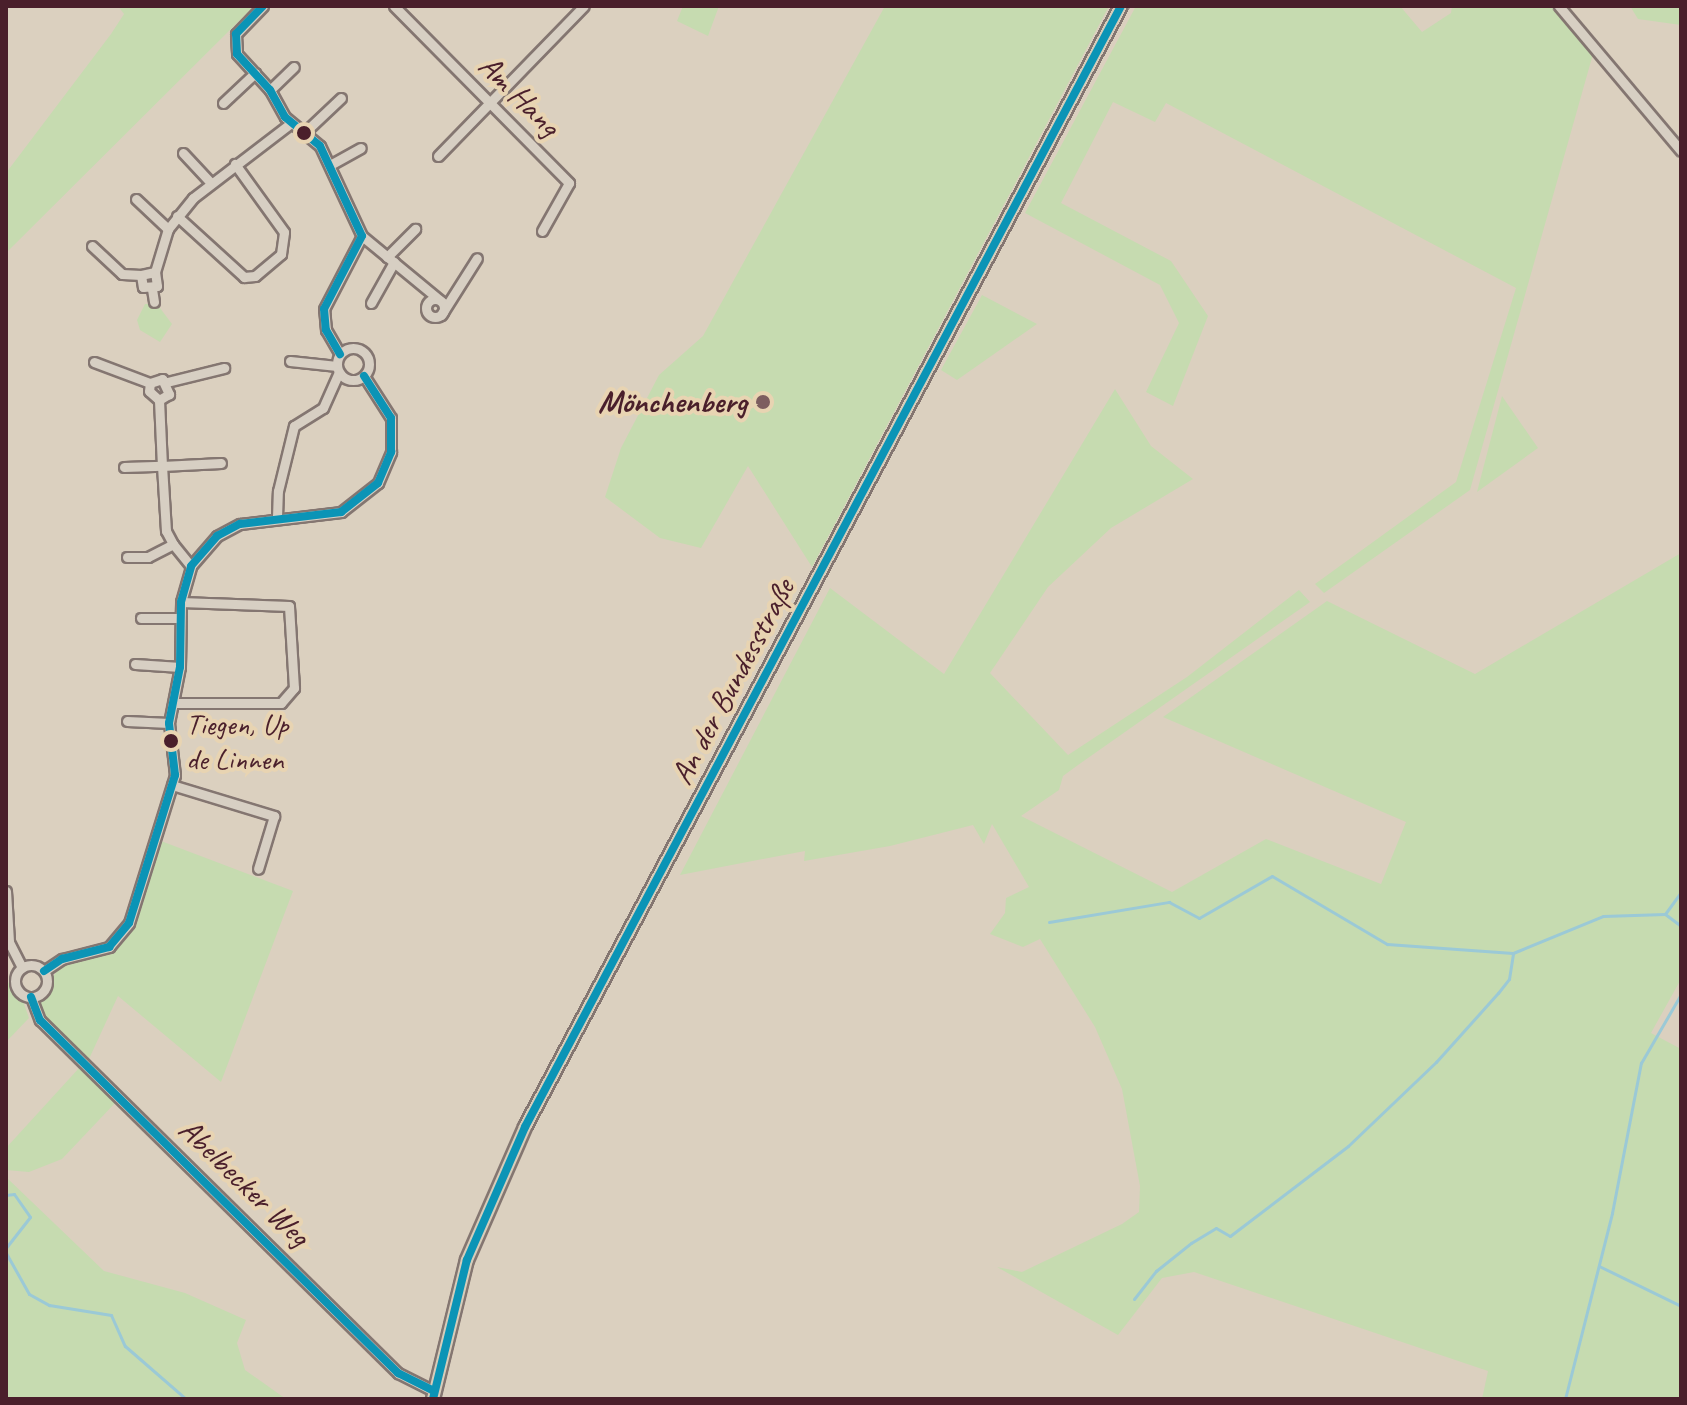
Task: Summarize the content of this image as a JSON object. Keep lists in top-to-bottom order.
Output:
{
  "streets": {
    "main road": ["An der Bundesstraße"],
    "street": ["Am Hang", "Abelbecker Weg"]
  },
  "crossings": [
    ["An der Bundesstraße", "Abelbecker Weg"]
  ],
  "places": ["Mönchenberg", "Tiegen, Up de Linnen"]
}
